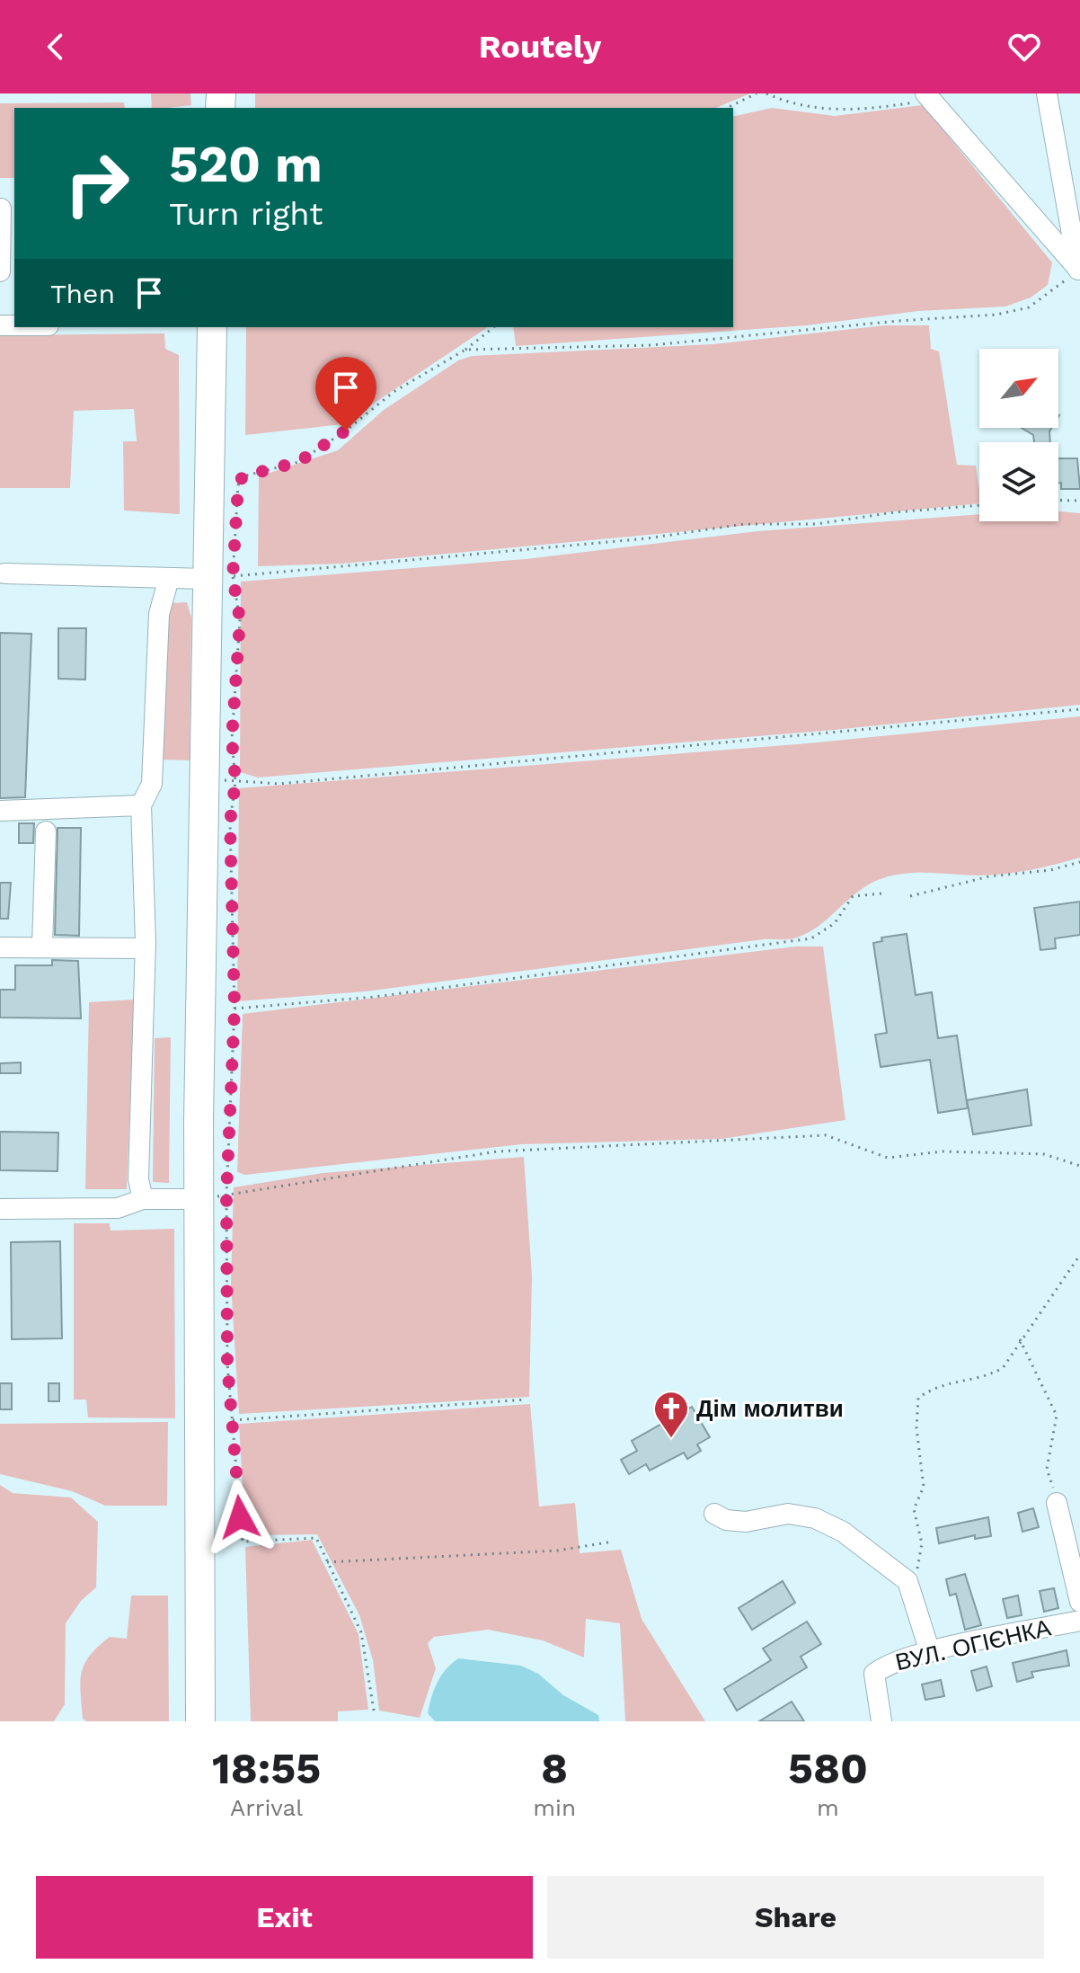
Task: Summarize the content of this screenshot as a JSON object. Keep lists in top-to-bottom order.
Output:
{
  "streets": {
    "street": ["ВУЛ. ОГІЄНКА"]
  },
  "places": {
    "church": ["Дім молитви"]
  },
  "north": "top right",
  "page": {
    "header": "Routely",
    "turn": ["520 m", "Turn right"],
    "then": "Then",
    "eta": [
      "18:55",
      "Arrival",
      "8",
      "min",
      "580",
      "m"
    ],
    "buttons": ["Exit", "Share"]
  }
}
